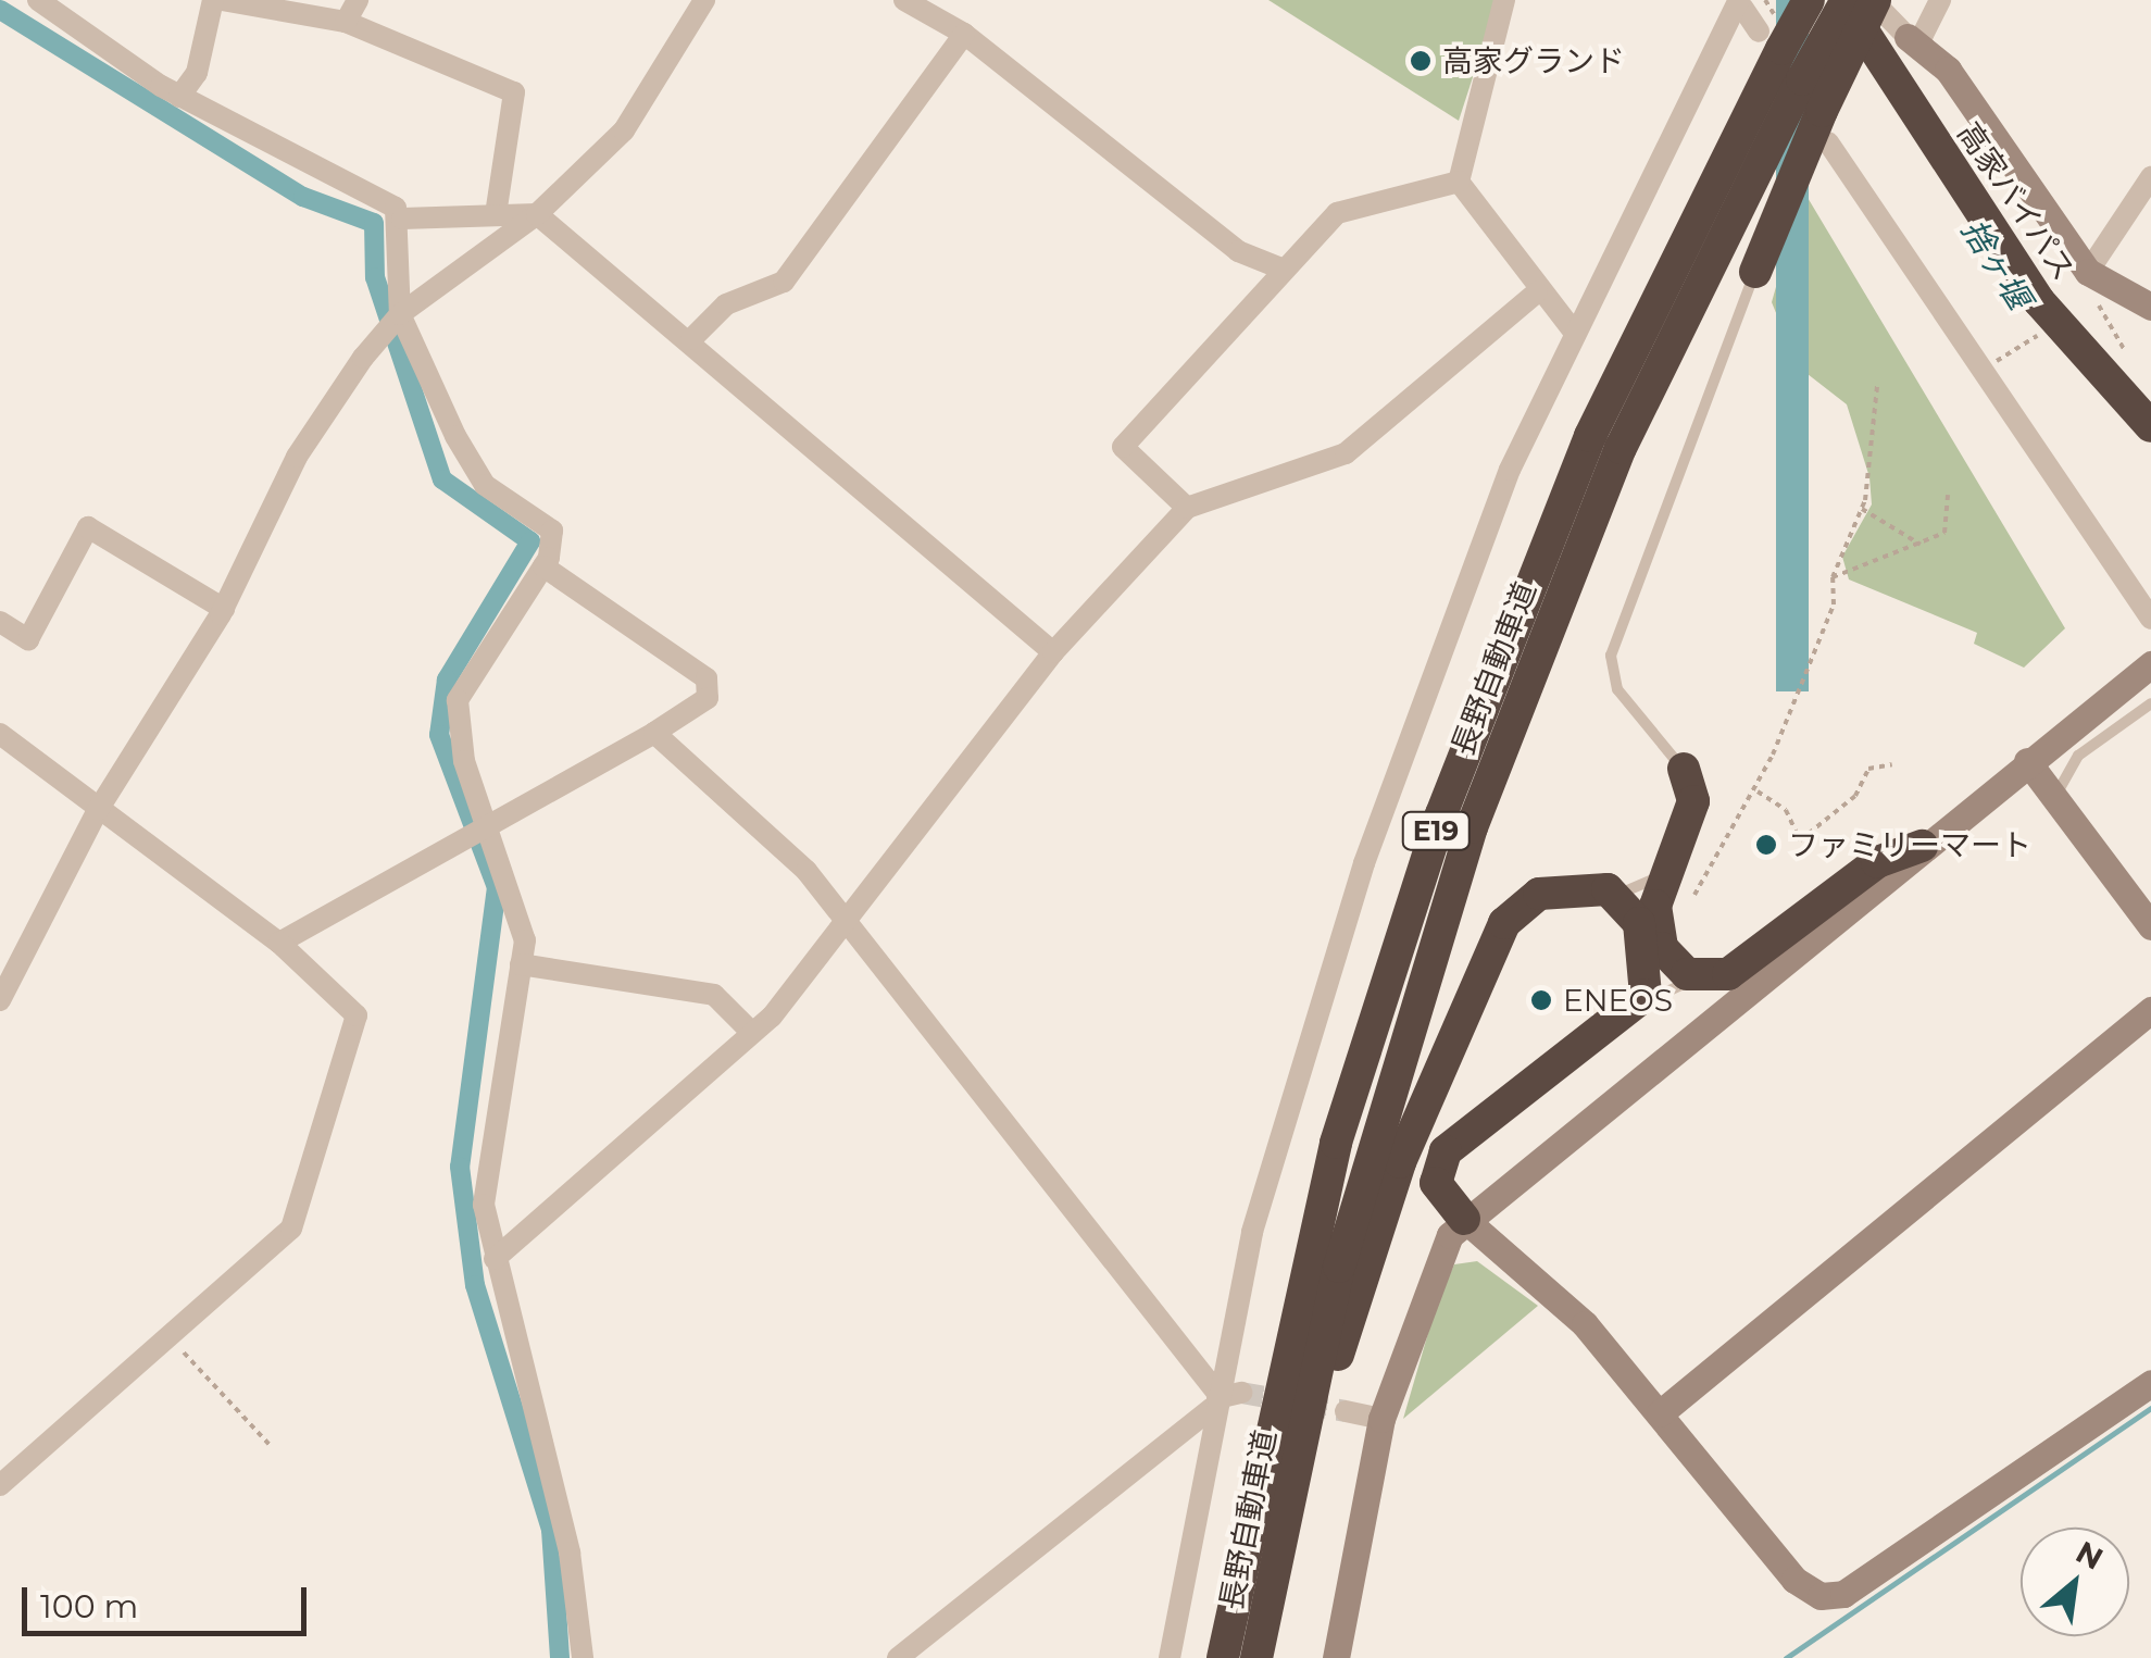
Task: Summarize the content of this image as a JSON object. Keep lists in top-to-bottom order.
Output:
{
  "streets": {
    "highway": ["高家バイパス", "長野自動車道", "E19"]
  },
  "crossings": [
    ["高家バイパス", "長野自動車道"]
  ],
  "water": ["捨ヶ堰"],
  "places": ["高家グランド", "ファミリーマート", "ENEOS"],
  "scale_bar": "100 m",
  "north": "top right"
}
